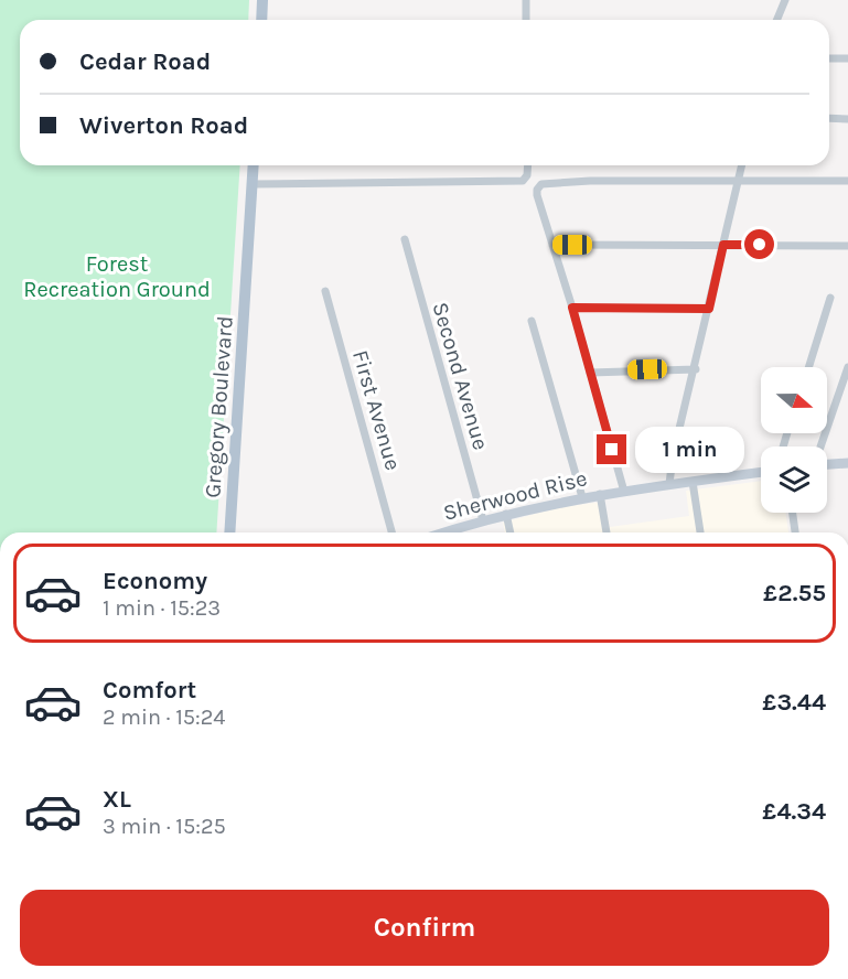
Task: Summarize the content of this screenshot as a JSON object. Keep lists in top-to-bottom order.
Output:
{
  "streets": {
    "main road": ["Gregory Boulevard", "Sherwood Rise"],
    "street": ["Second Avenue", "First Avenue"]
  },
  "crossings": [
    ["Second Avenue", "Sherwood Rise"]
  ],
  "parks": ["Forest Recreation Ground"],
  "north": "right",
  "page": {
    "banner": ["Cedar Road", "Wiverton Road"],
    "bubble": "1 min",
    "list": [
      {
        "name": "Economy",
        "note": "1 min · 15:23",
        "value": "£2.55"
      },
      {
        "name": "Comfort",
        "note": "2 min · 15:24",
        "value": "£3.44"
      },
      {
        "name": "XL",
        "note": "3 min · 15:25",
        "value": "£4.34"
      }
    ],
    "buttons": "Confirm"
  }
}
